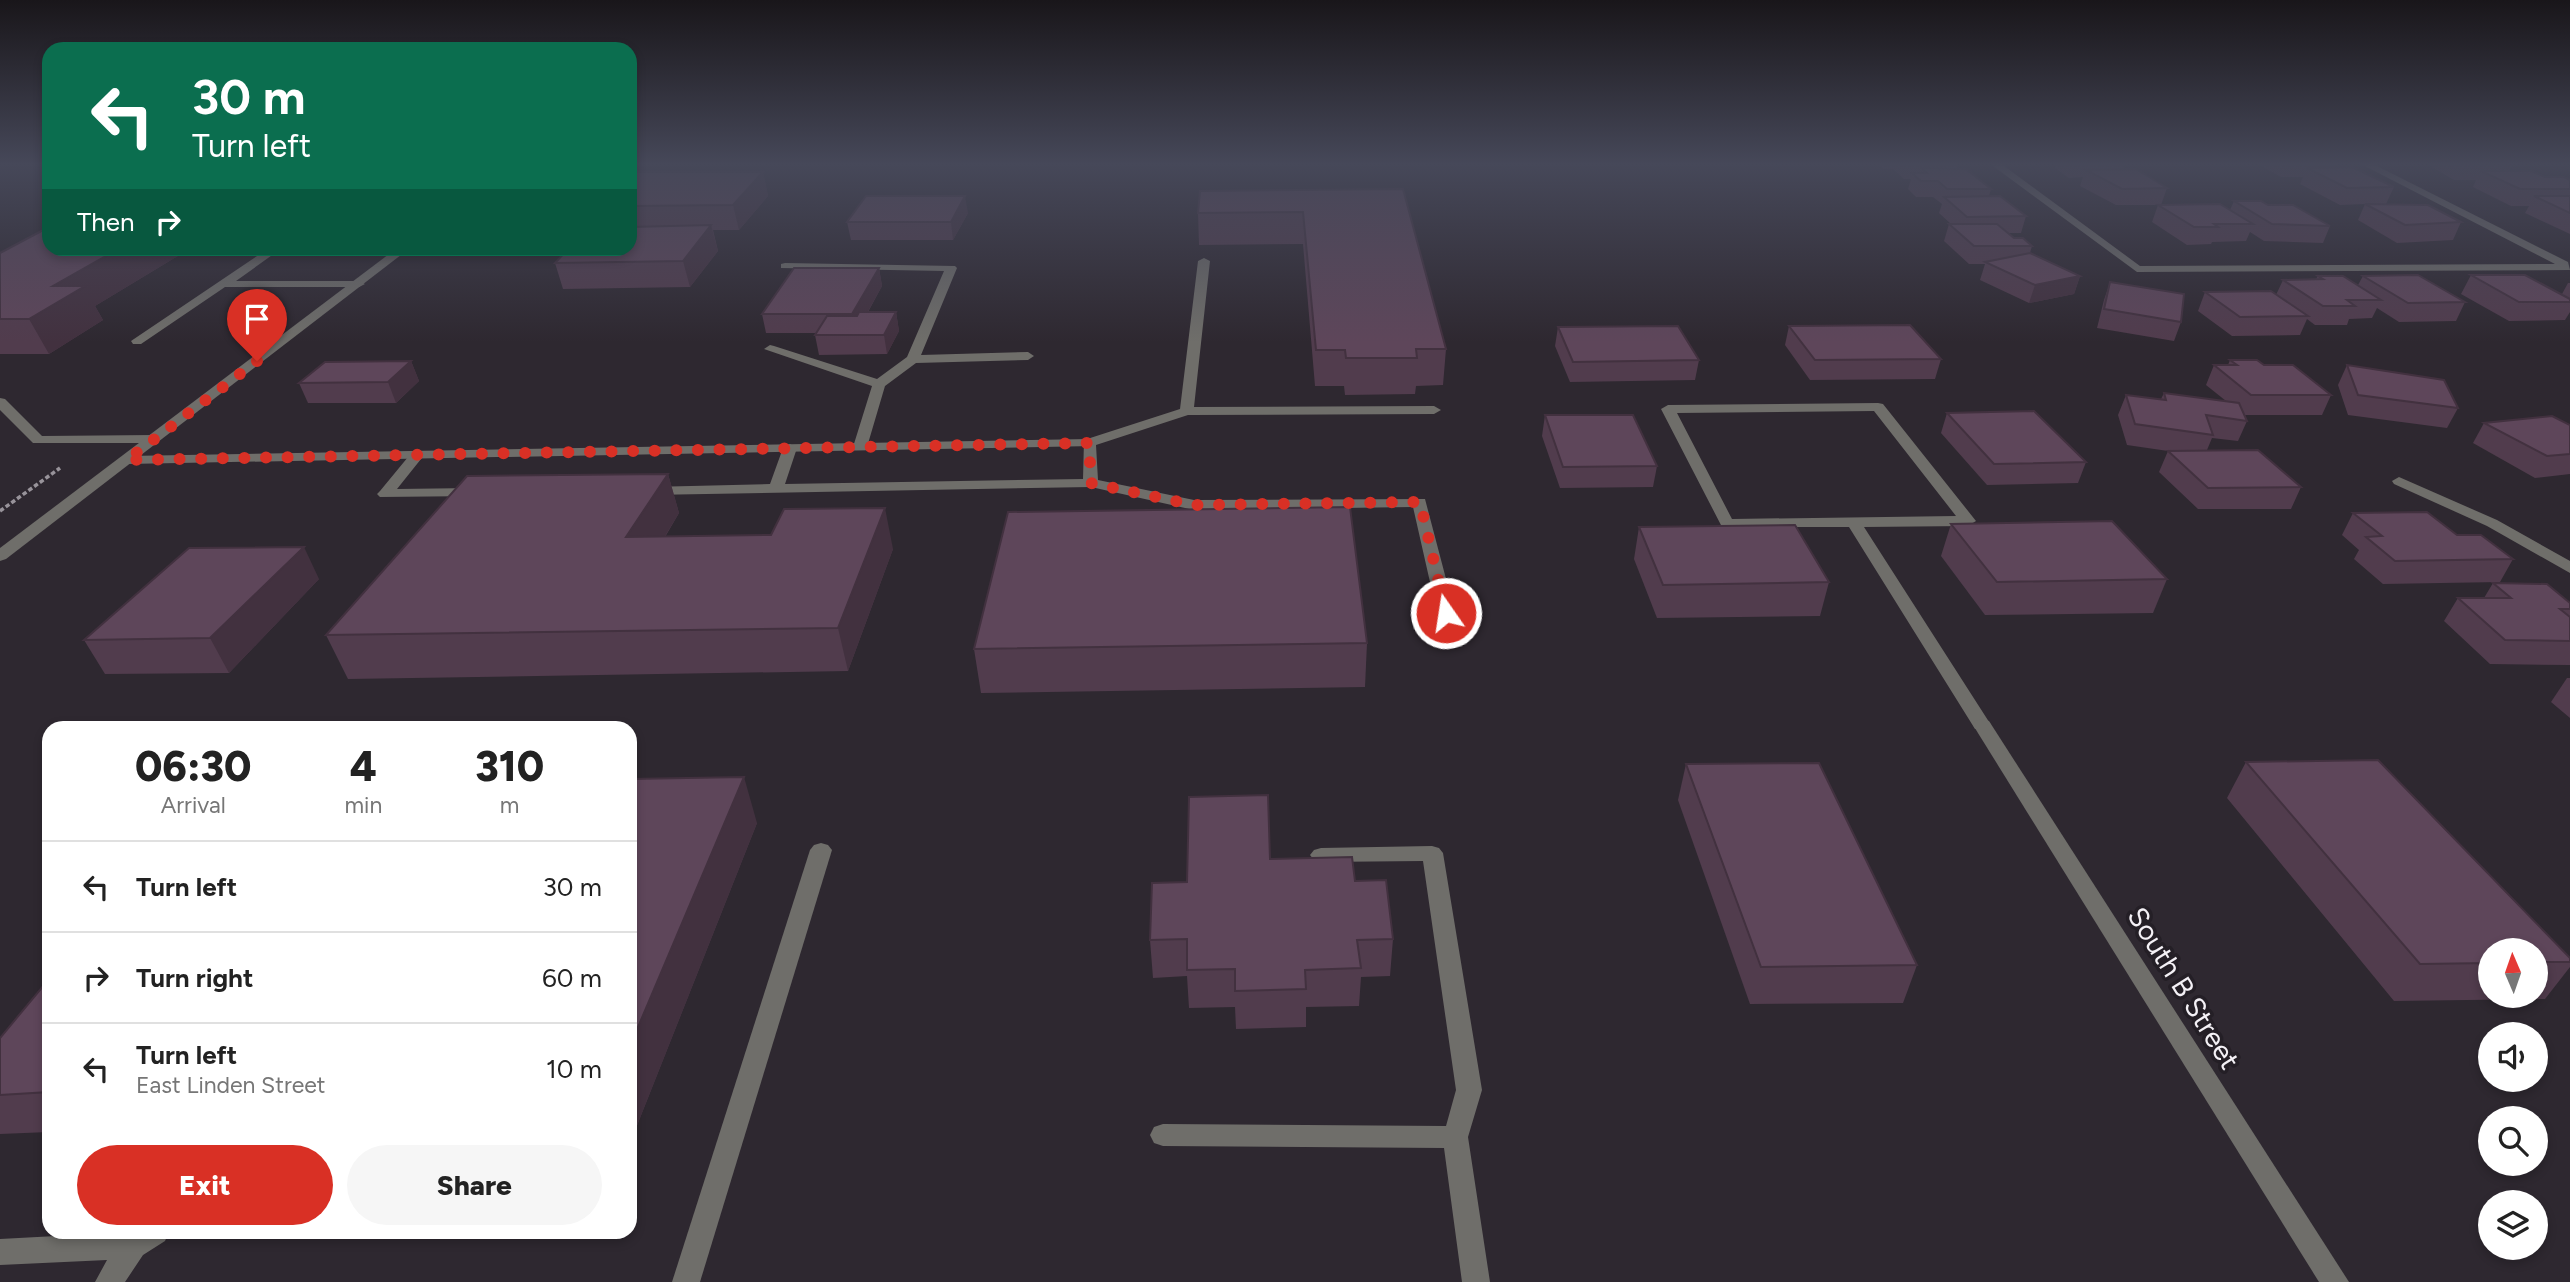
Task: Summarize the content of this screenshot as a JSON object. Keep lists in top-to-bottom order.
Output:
{
  "streets": {
    "street": ["South B Street"]
  },
  "north": "top",
  "page": {
    "turn": ["30 m", "Turn left"],
    "then": "Then",
    "eta": [
      "06:30",
      "Arrival",
      "4",
      "min",
      "310",
      "m"
    ],
    "list": [
      {
        "name": "Turn left",
        "value": "30 m"
      },
      {
        "name": "Turn right",
        "value": "60 m"
      },
      {
        "name": "Turn left",
        "note": "East Linden Street",
        "value": "10 m"
      }
    ],
    "buttons": ["Exit", "Share"]
  }
}
